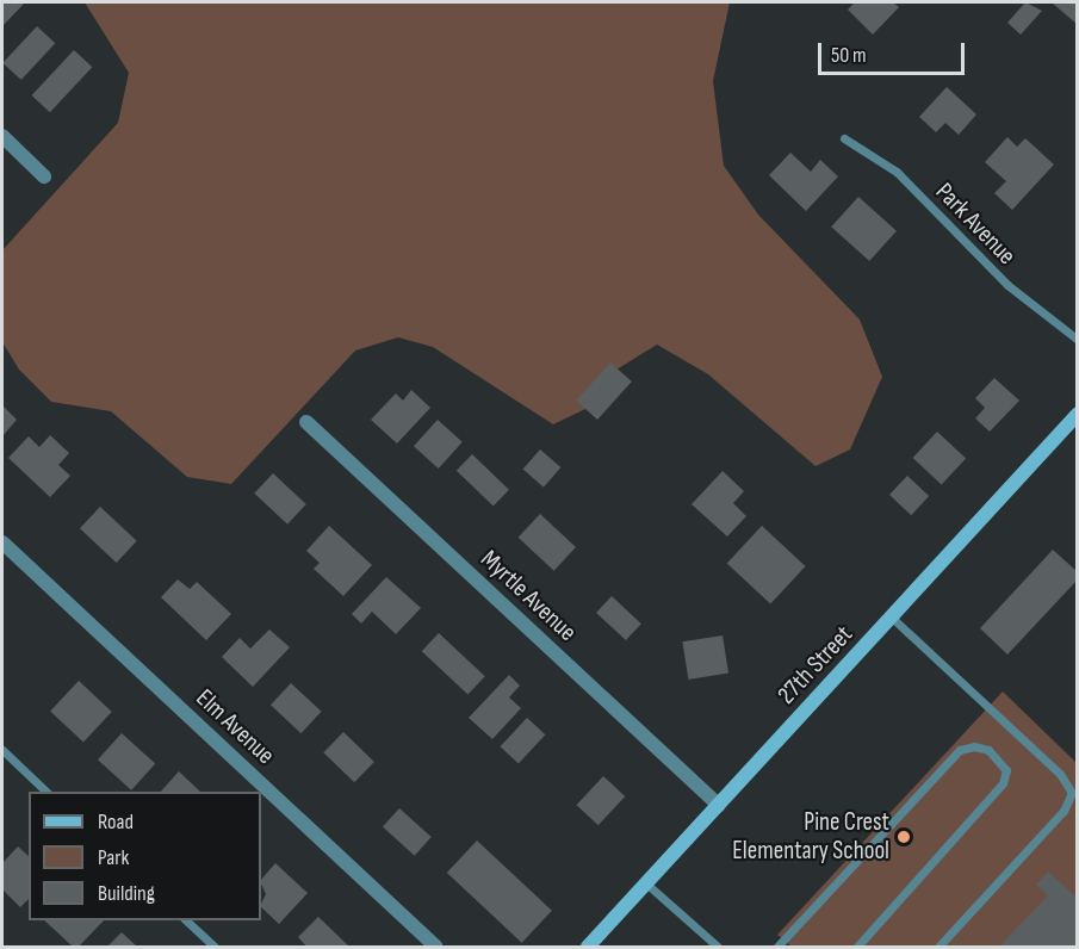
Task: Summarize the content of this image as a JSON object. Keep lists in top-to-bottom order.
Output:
{
  "streets": {
    "main road": ["27th Street"],
    "street": ["Myrtle Avenue", "Elm Avenue"],
    "lane": ["Park Avenue"]
  },
  "crossings": [
    ["Myrtle Avenue", "27th Street"]
  ],
  "places": ["Pine Crest Elementary School"],
  "legend": ["Road", "Park", "Building"],
  "scale_bar": "50 m"
}
